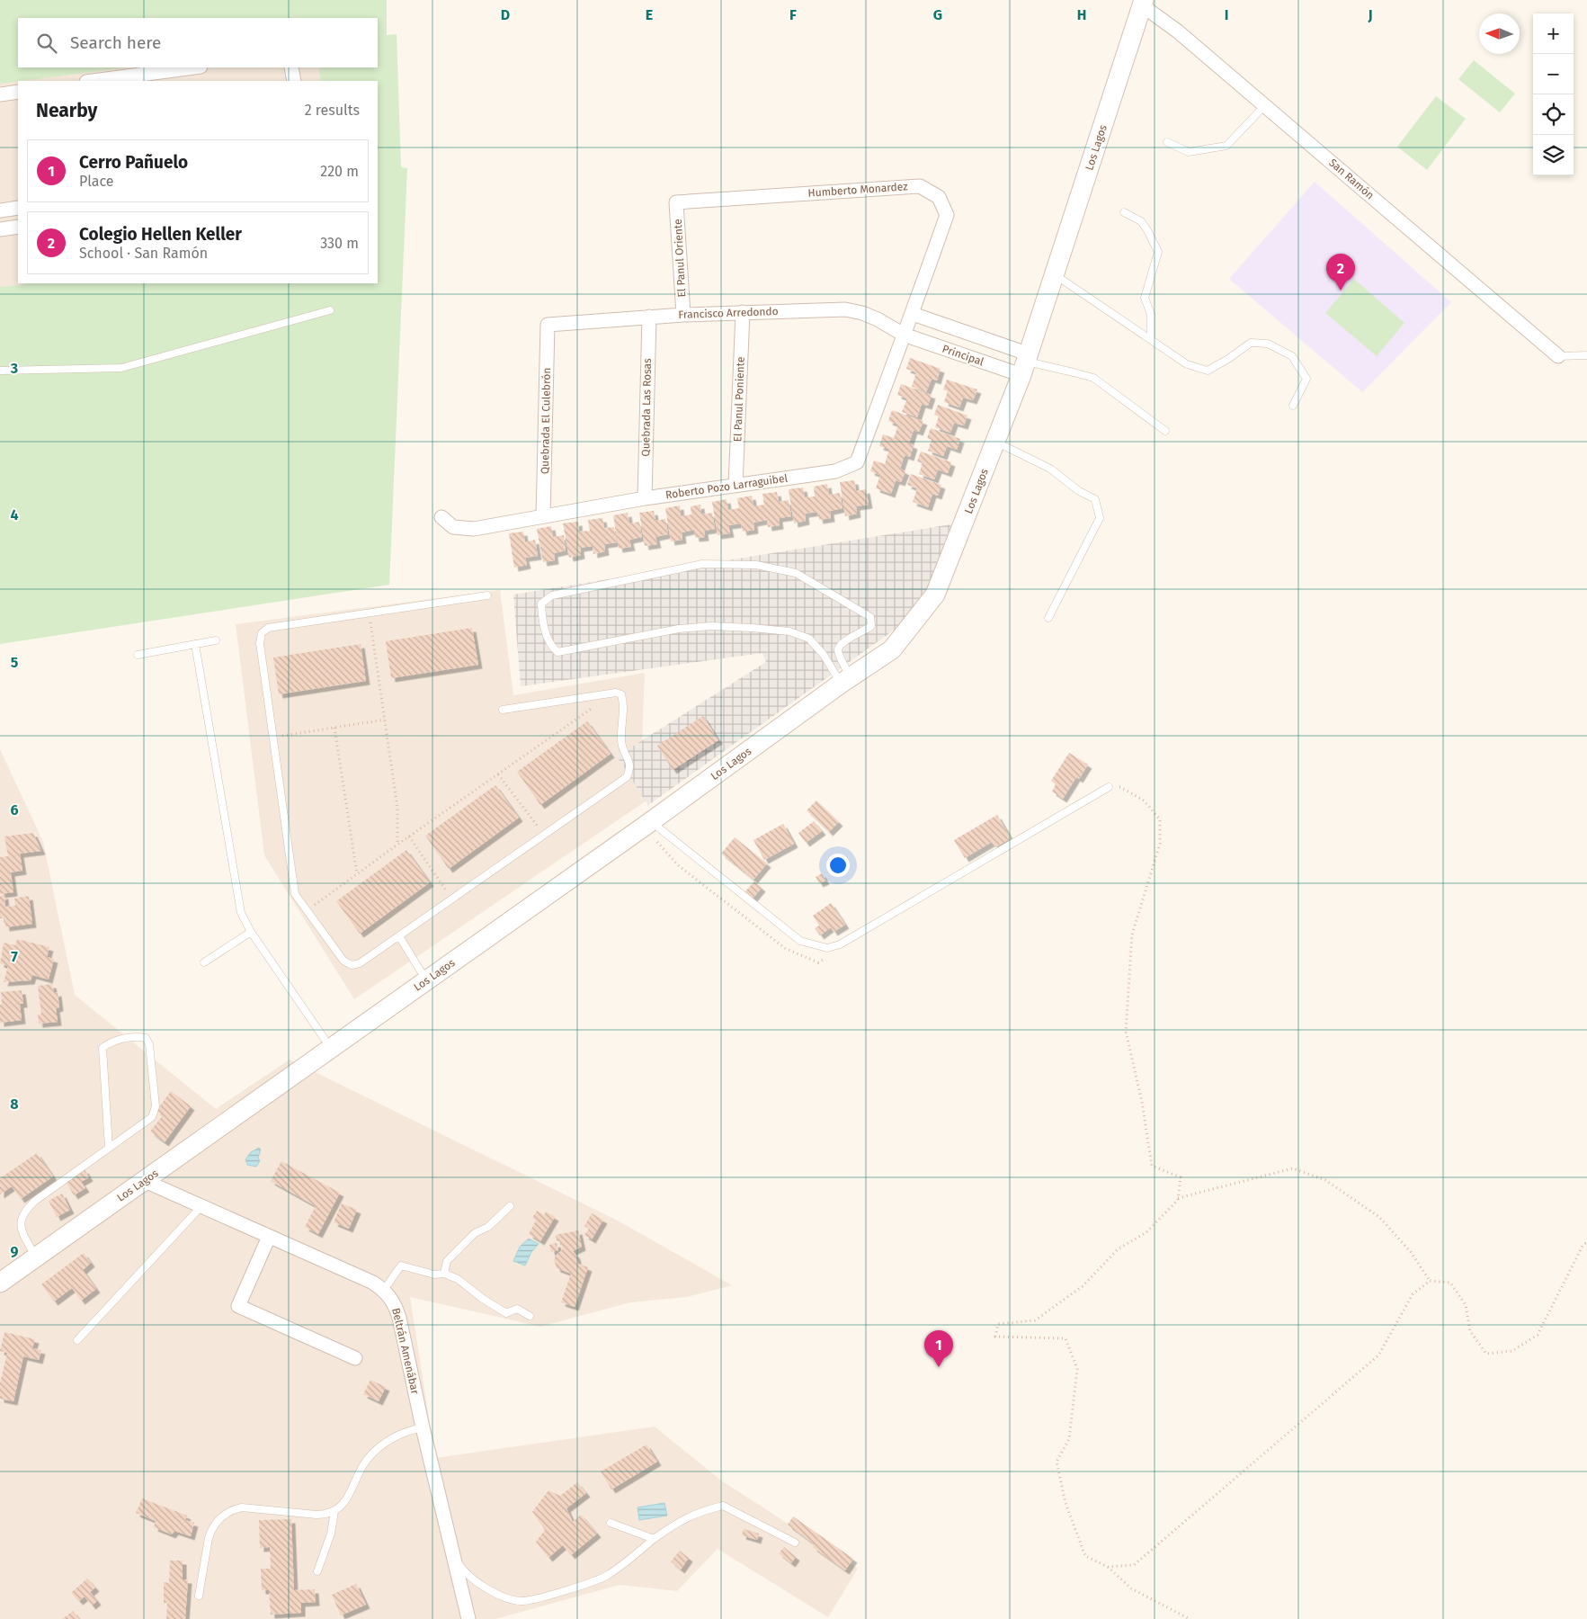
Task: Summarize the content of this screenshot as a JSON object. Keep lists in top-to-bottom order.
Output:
{
  "streets": {
    "main road": ["Los Lagos"],
    "street": [
      "San Ramón",
      "Humberto Monardez",
      "El Panul Oriente",
      "Francisco Arredondo",
      "Principal",
      "El Panul Poniente",
      "Quebrada Las Rosas",
      "Quebrada El Culebrón",
      "Roberto Pozo Larraguibel",
      "Beltrán Amenábar"
    ]
  },
  "crossings": [
    ["Los Lagos", "San Ramón"],
    ["Los Lagos", "Principal"],
    ["Los Lagos", "Beltrán Amenábar"],
    ["Humberto Monardez", "El Panul Oriente"],
    ["Humberto Monardez", "Principal"],
    ["Humberto Monardez", "Roberto Pozo Larraguibel"],
    ["El Panul Oriente", "Francisco Arredondo"],
    ["Francisco Arredondo", "Principal"],
    ["Francisco Arredondo", "El Panul Poniente"],
    ["Francisco Arredondo", "Quebrada Las Rosas"],
    ["Francisco Arredondo", "Quebrada El Culebrón"],
    ["Francisco Arredondo", "Roberto Pozo Larraguibel"],
    ["Principal", "Roberto Pozo Larraguibel"],
    ["El Panul Poniente", "Roberto Pozo Larraguibel"],
    ["Quebrada Las Rosas", "Roberto Pozo Larraguibel"],
    ["Quebrada El Culebrón", "Roberto Pozo Larraguibel"]
  ],
  "north": "left",
  "page": {
    "map_buttons": ["+", "−"],
    "search": "Search here",
    "heading": ["Nearby", "2 results"],
    "list": [
      {
        "mark": "1",
        "name": "Cerro Pañuelo",
        "note": "Place",
        "value": "220 m"
      },
      {
        "mark": "2",
        "name": "Colegio Hellen Keller",
        "note": "School · San Ramón",
        "value": "330 m"
      }
    ],
    "pins": ["2", "1"]
  },
  "grid": {
    "columns": [
      "D",
      "E",
      "F",
      "G",
      "H",
      "I",
      "J"
    ],
    "rows": [
      "3",
      "4",
      "5",
      "6",
      "7",
      "8",
      "9"
    ]
  }
}
